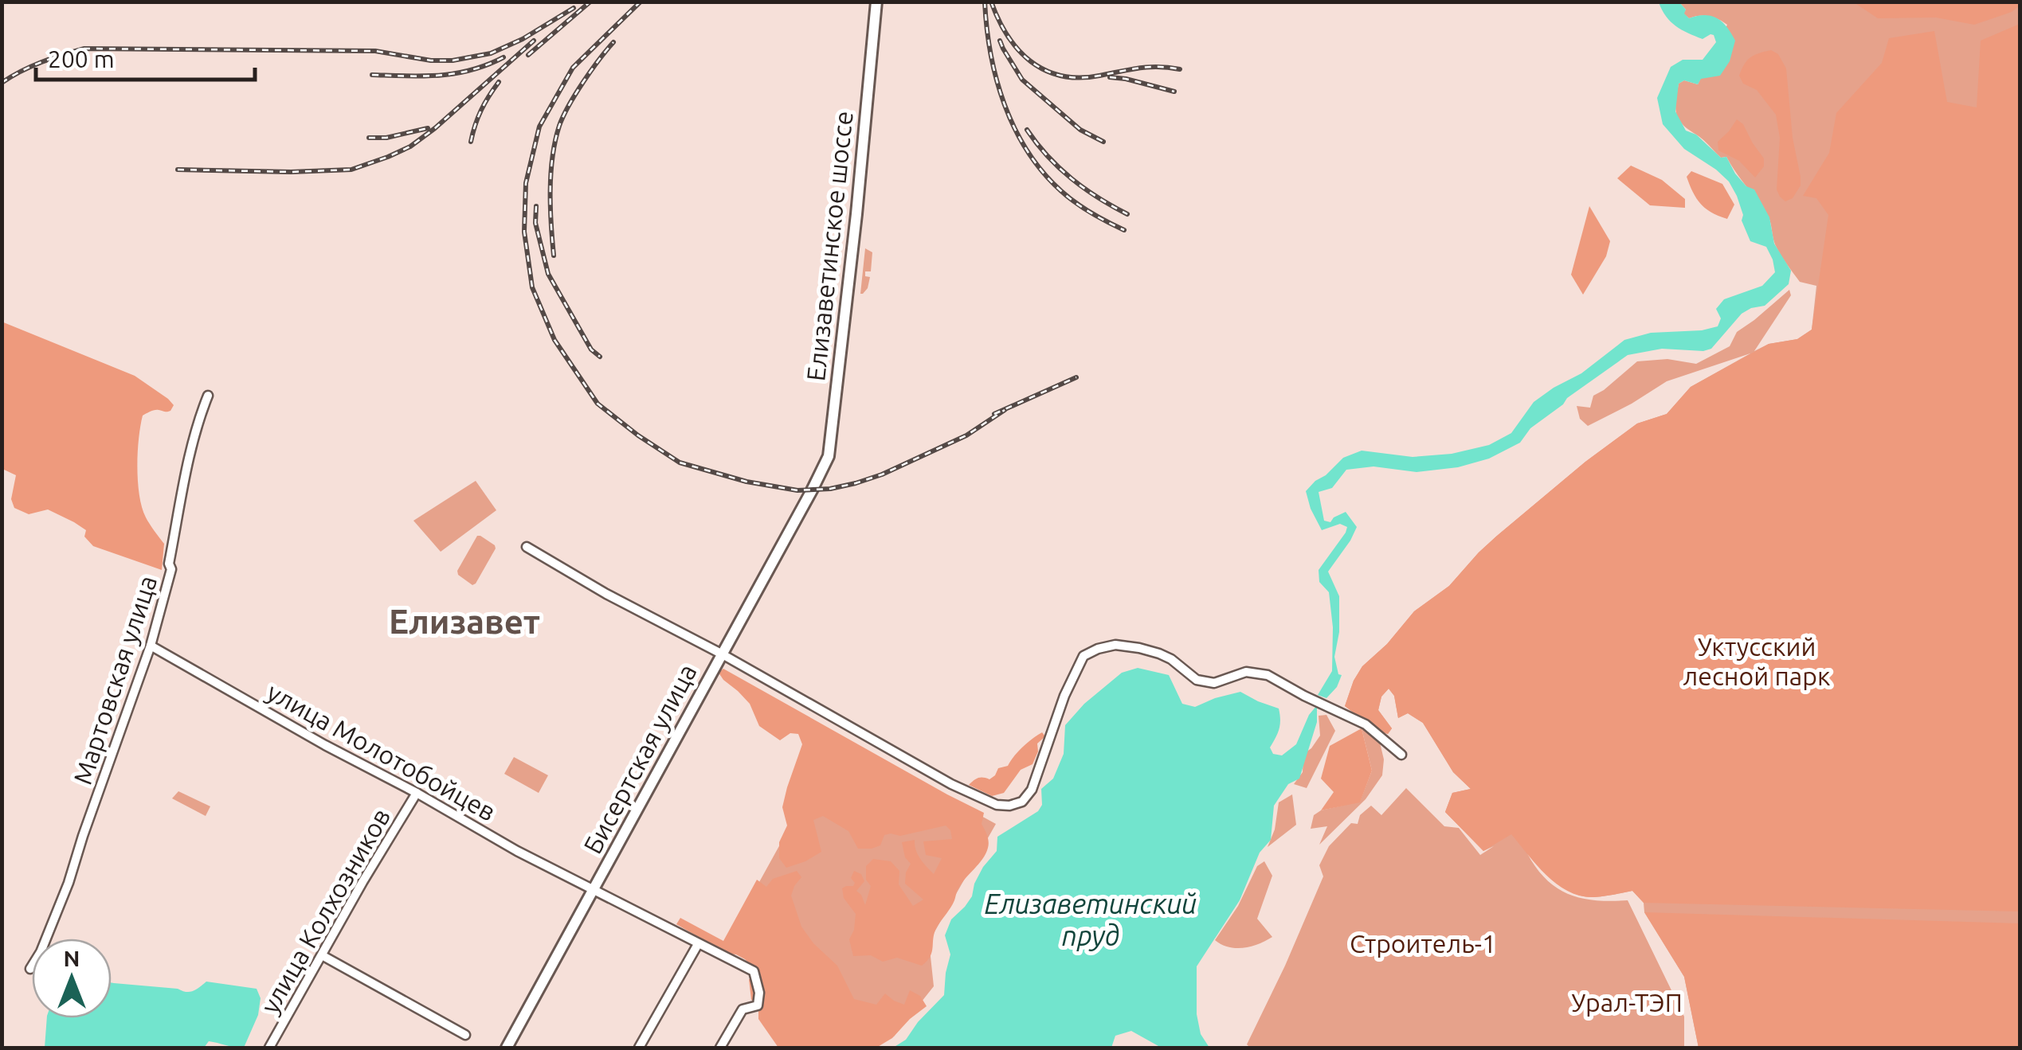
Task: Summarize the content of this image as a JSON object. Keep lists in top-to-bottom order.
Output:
{
  "streets": {
    "main road": ["Елизаветинское шоссе", "Бисертская улица"],
    "street": ["Мартовская улица", "улица Молотобойцев", "улица Колхозников"]
  },
  "crossings": [
    ["Елизаветинское шоссе", "Бисертская улица"],
    ["Мартовская улица", "улица Молотобойцев"],
    ["улица Молотобойцев", "Бисертская улица"],
    ["улица Молотобойцев", "улица Колхозников"]
  ],
  "districts": ["Елизавет"],
  "water": ["Елизаветинский пруд"],
  "parks": ["Уктусский лесной парк", "Строитель-1", "Урал-ТЭП"],
  "scale_bar": "200 m",
  "north": "top"
}
